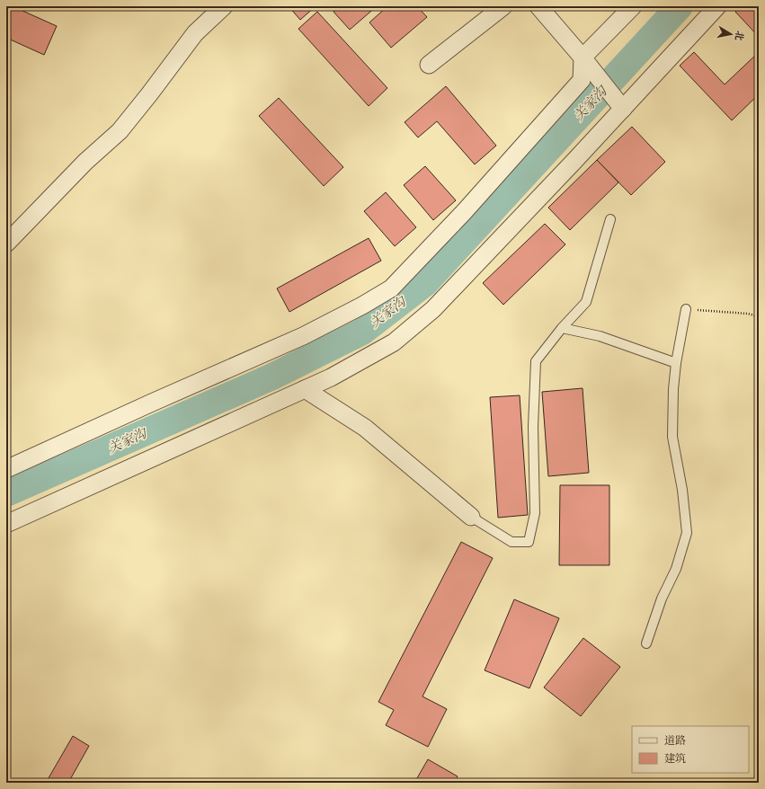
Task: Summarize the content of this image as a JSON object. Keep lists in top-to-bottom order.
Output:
{
  "water": ["关家沟"],
  "legend": ["道路", "建筑"],
  "north": "right"
}
